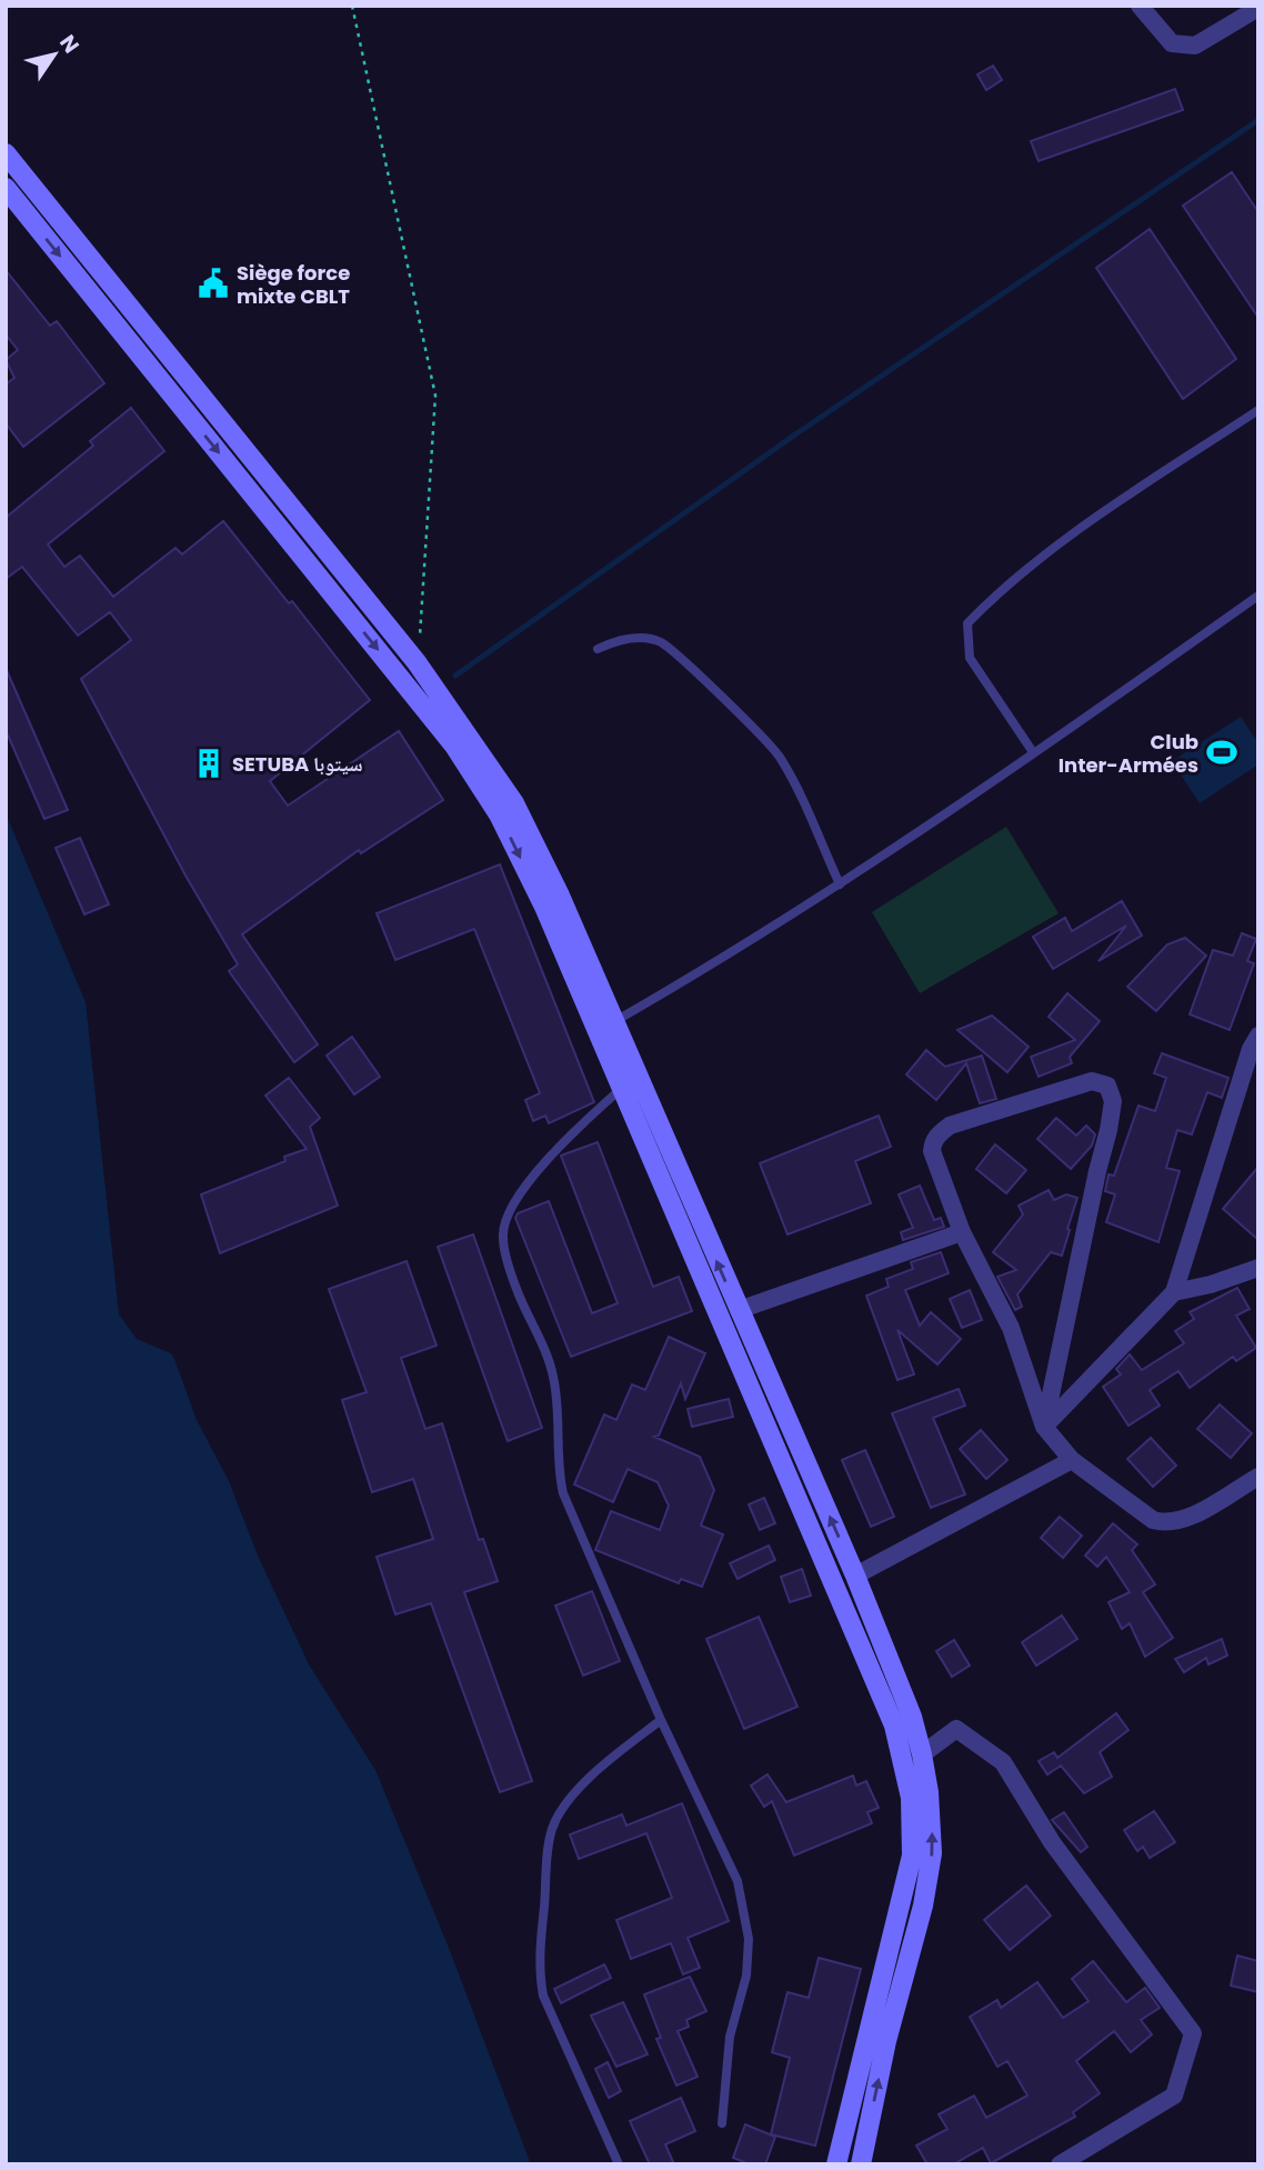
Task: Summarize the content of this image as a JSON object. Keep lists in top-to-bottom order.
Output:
{
  "places": {
    "public building": ["Siège force mixte CBLT"],
    "sports": ["Club Inter-Armées"],
    "building": ["SETUBA سيتوبا"]
  },
  "north": "top right"
}
